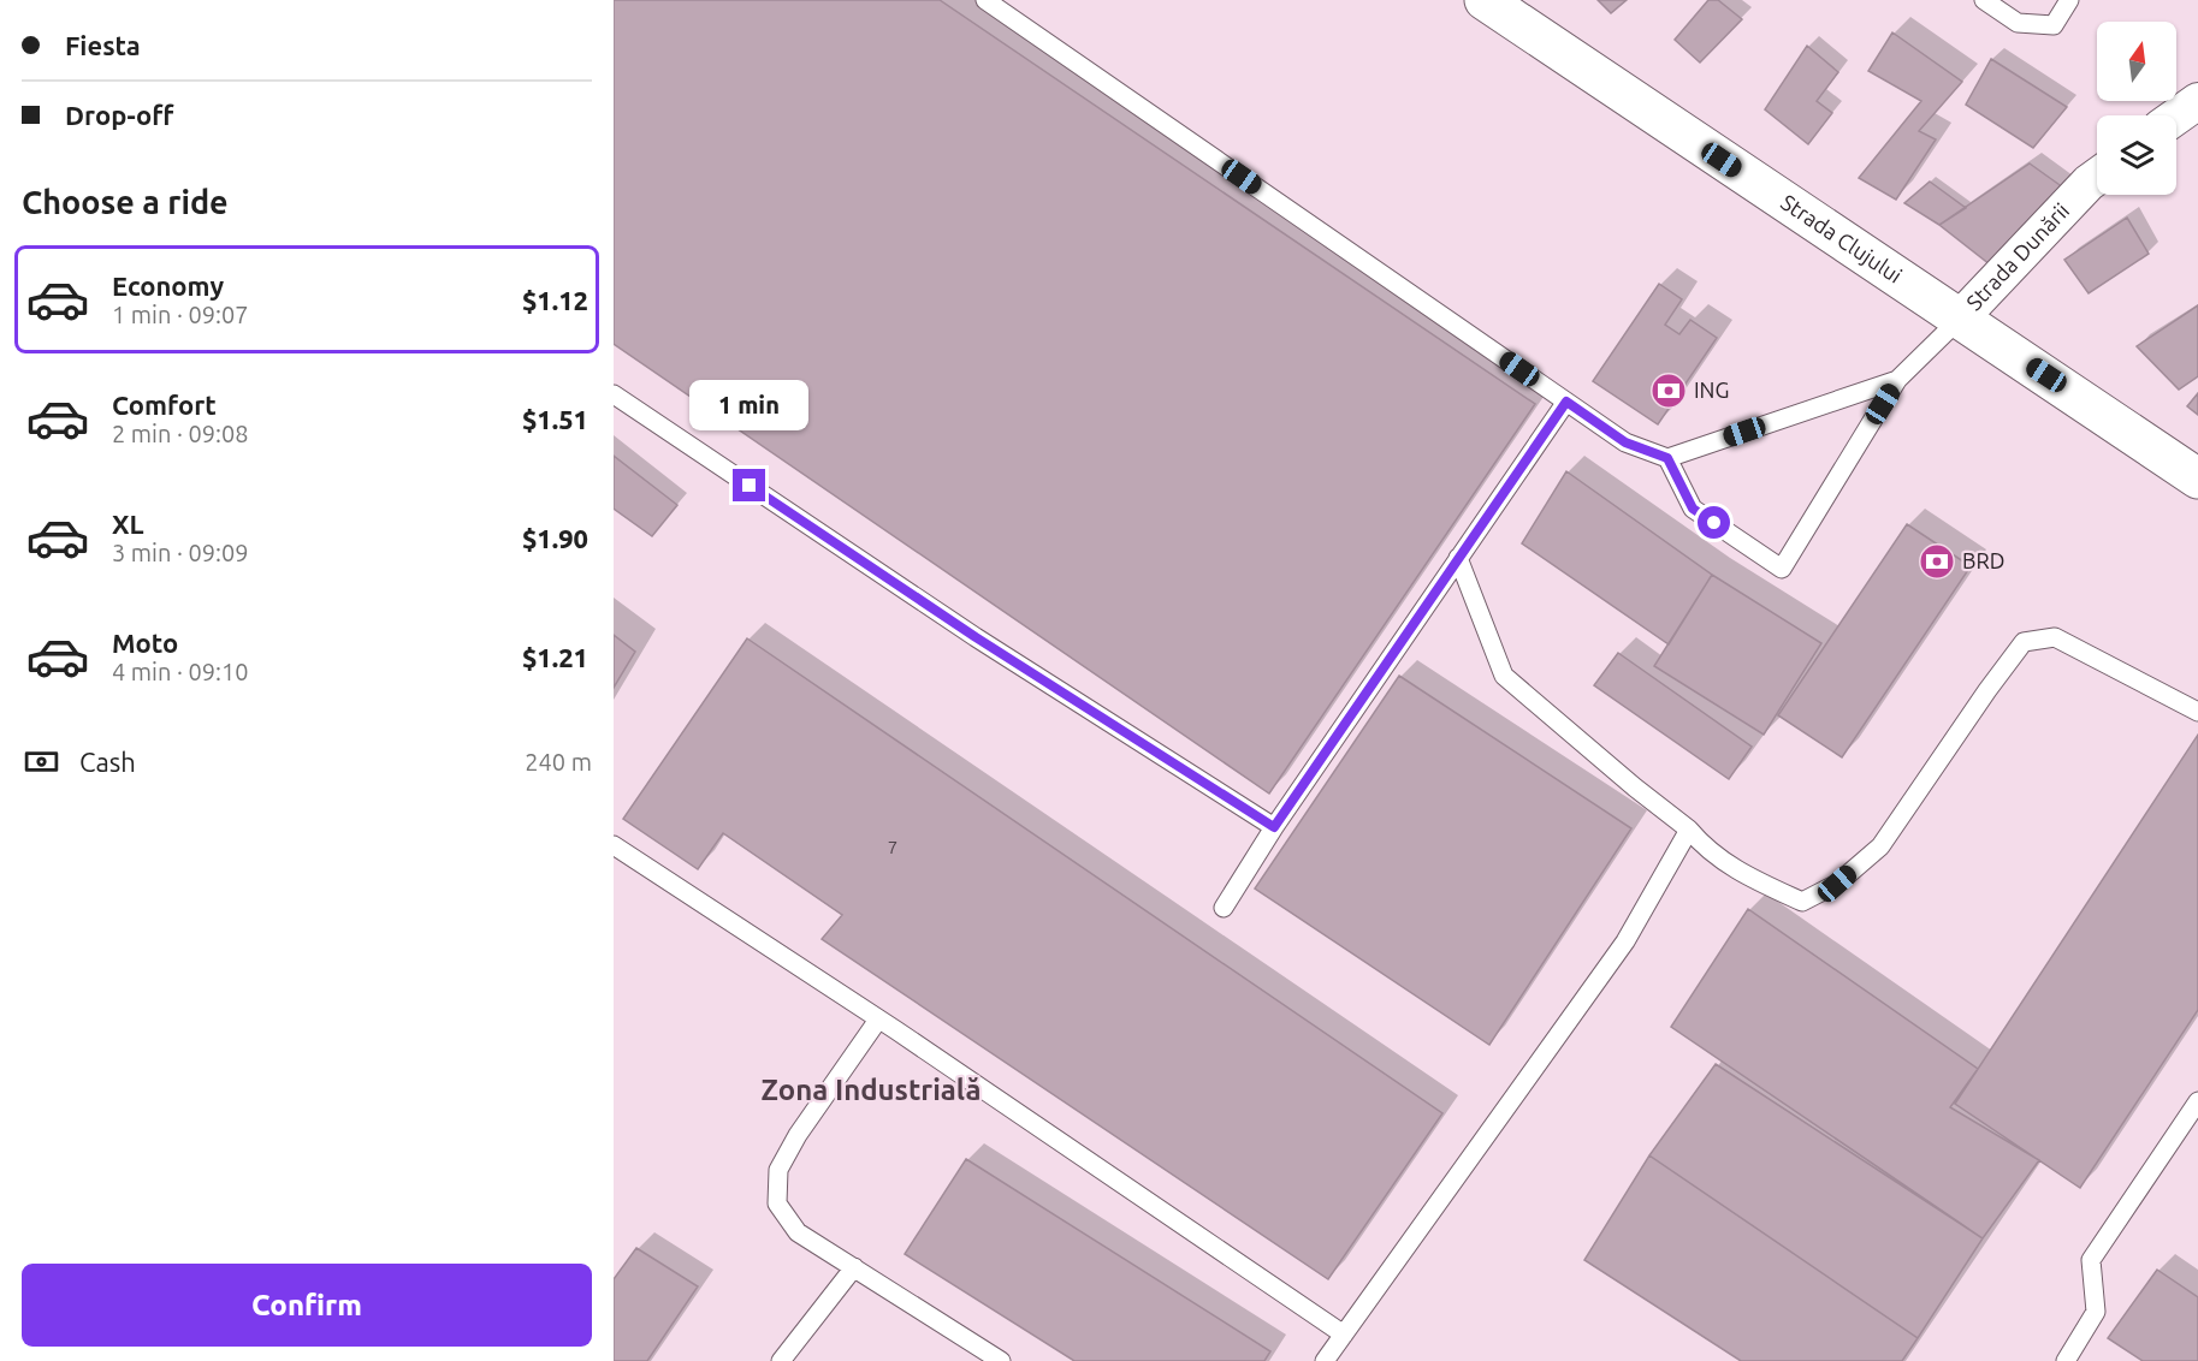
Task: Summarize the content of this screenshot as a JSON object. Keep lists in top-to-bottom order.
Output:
{
  "streets": {
    "main road": ["Strada Clujului"],
    "street": ["Strada Dunării"]
  },
  "crossings": [
    ["Strada Clujului", "Strada Dunării"]
  ],
  "districts": ["Zona Industrială"],
  "places": {
    "bank": ["ING", "BRD"]
  },
  "house_numbers": ["7"],
  "north": "top",
  "page": {
    "banner": ["Fiesta", "Drop-off"],
    "heading": "Choose a ride",
    "list": [
      {
        "name": "Economy",
        "note": "1 min · 09:07",
        "value": "$1.12"
      },
      {
        "name": "Comfort",
        "note": "2 min · 09:08",
        "value": "$1.51"
      },
      {
        "name": "XL",
        "note": "3 min · 09:09",
        "value": "$1.90"
      },
      {
        "name": "Moto",
        "note": "4 min · 09:10",
        "value": "$1.21"
      }
    ],
    "bubble": "1 min",
    "pay": ["Cash", "240 m"],
    "buttons": "Confirm"
  }
}
